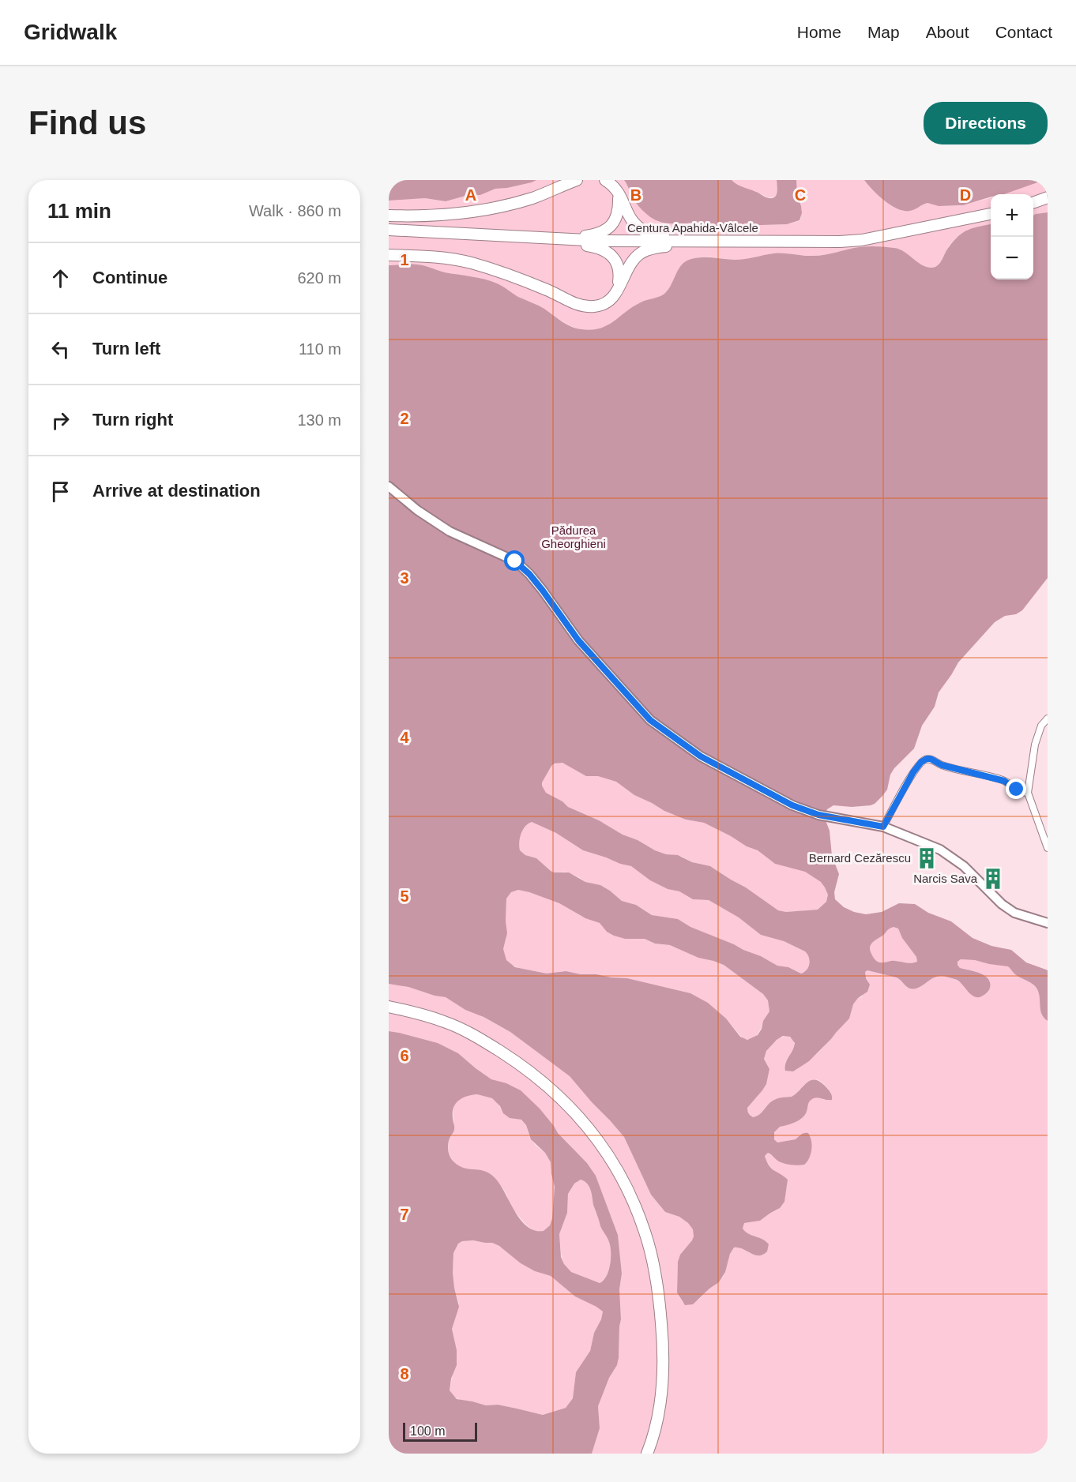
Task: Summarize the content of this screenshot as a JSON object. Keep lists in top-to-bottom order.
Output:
{
  "streets": {
    "highway": ["Centura Apahida-Vâlcele"]
  },
  "parks": ["Pădurea Gheorghieni"],
  "places": {
    "building": ["Bernard Cezărescu", "Narcis Sava"]
  },
  "scale_bar": "100 m",
  "page": {
    "header": "Gridwalk",
    "nav": [
      "Home",
      "Map",
      "About",
      "Contact"
    ],
    "buttons": "Directions",
    "title": "Find us",
    "heading": ["11 min", "Walk · 860 m"],
    "map_buttons": ["+", "−"],
    "list": [
      ["Continue", "620 m"],
      ["Turn left", "110 m"],
      ["Turn right", "130 m"],
      "Arrive at destination"
    ],
    "scale": "100 m"
  },
  "grid": {
    "columns": [
      "A",
      "B",
      "C",
      "D"
    ],
    "rows": [
      "1",
      "2",
      "3",
      "4",
      "5",
      "6",
      "7",
      "8"
    ]
  }
}
